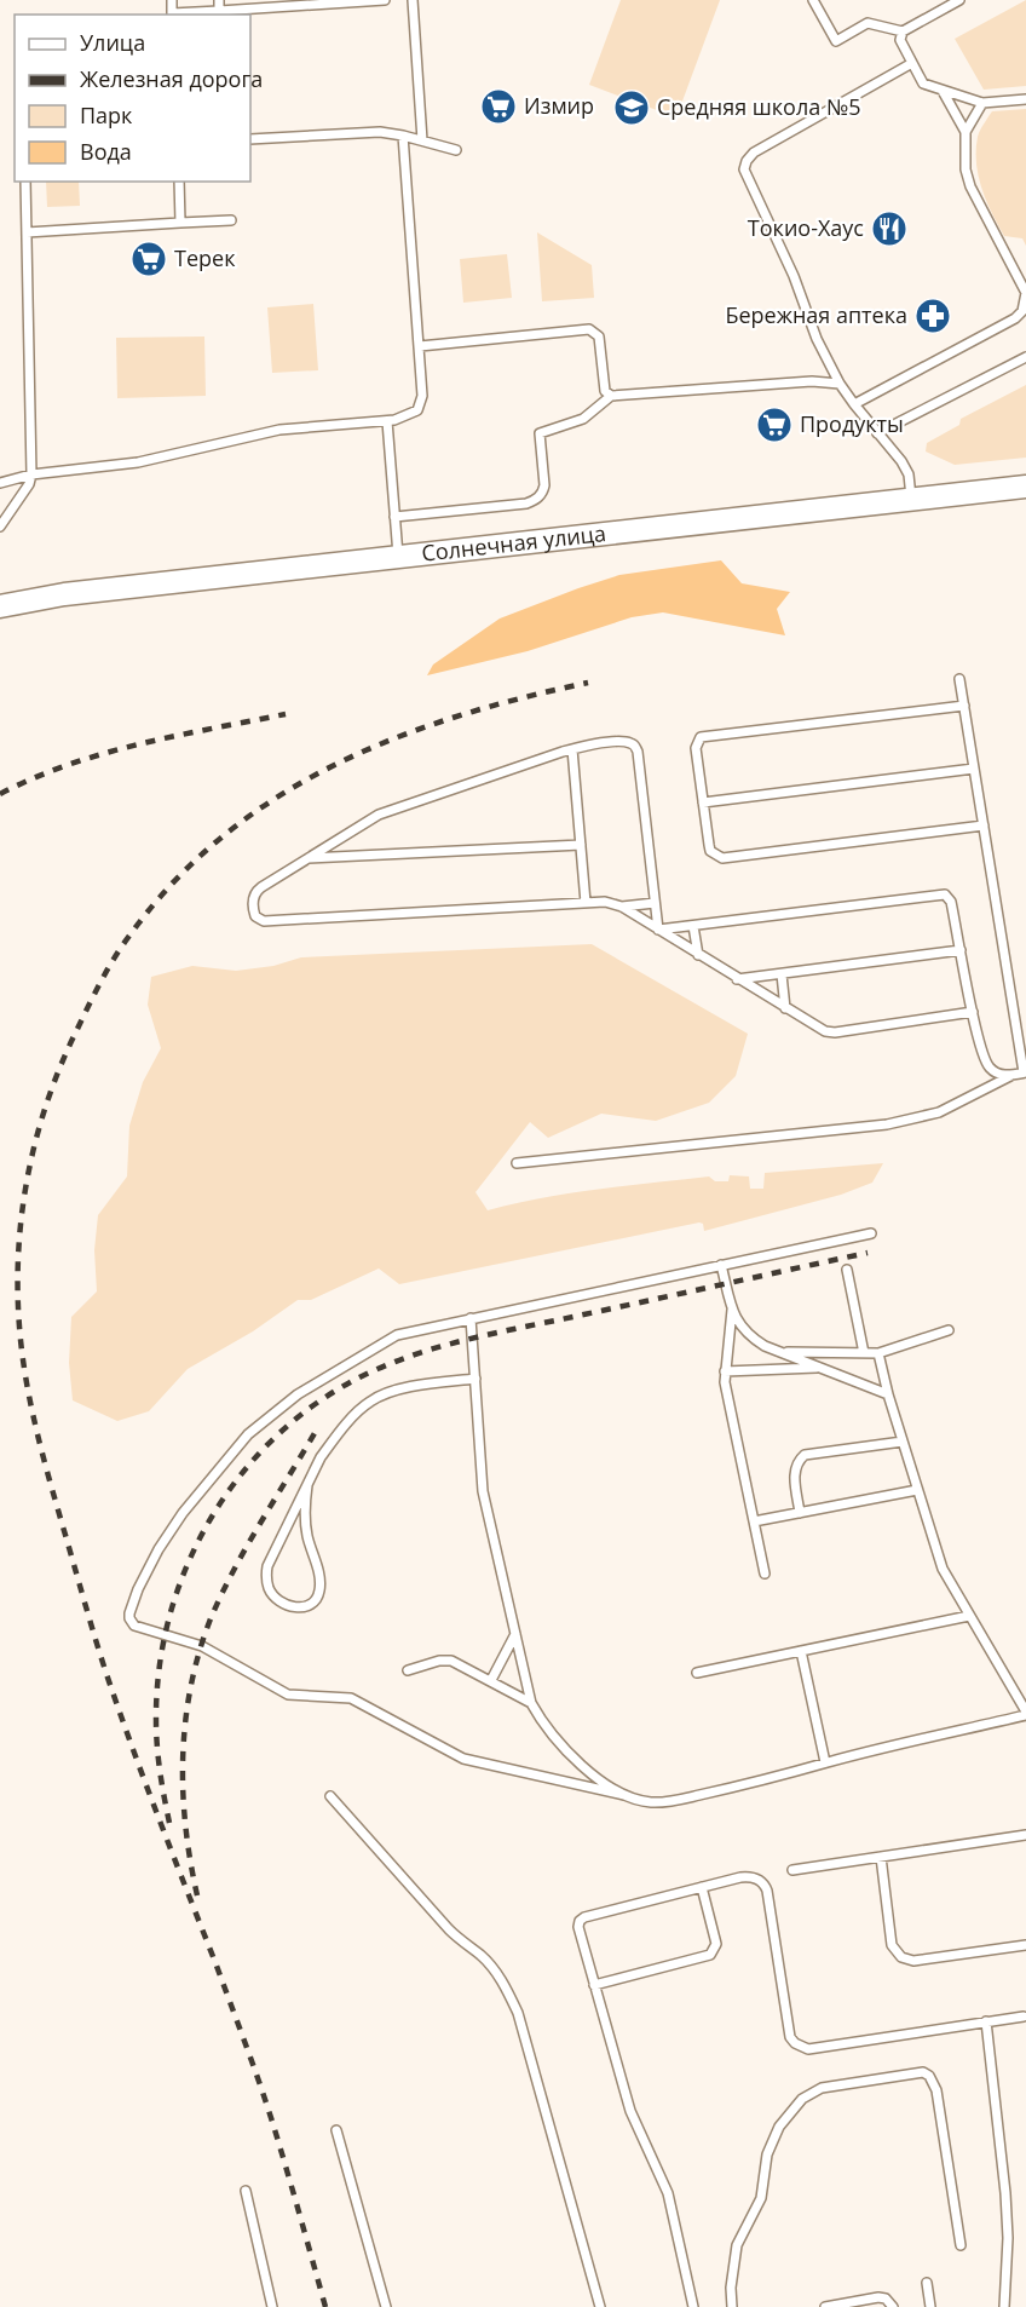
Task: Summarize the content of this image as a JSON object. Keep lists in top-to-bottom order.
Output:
{
  "streets": {
    "street": ["Солнечная улица"]
  },
  "places": {
    "supermarket": ["Измир", "Терек", "Продукты"],
    "school or university": ["Средняя школа №5"],
    "restaurant": ["Токио-Хаус"],
    "pharmacy": ["Бережная аптека"]
  },
  "legend": [
    "Улица",
    "Железная дорога",
    "Парк",
    "Вода"
  ]
}
